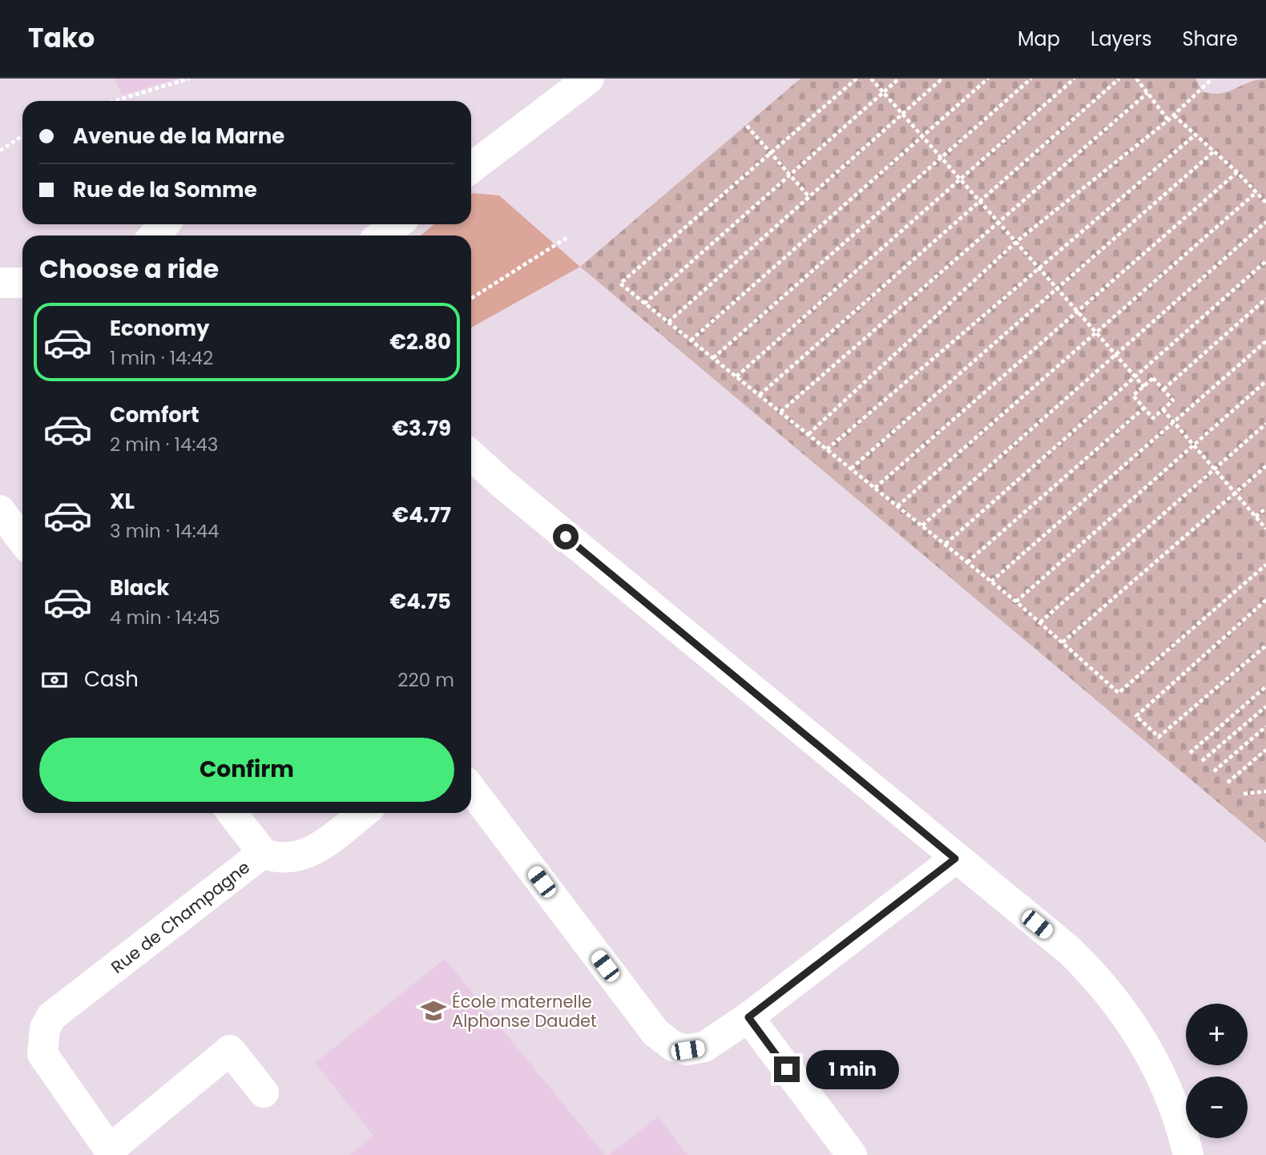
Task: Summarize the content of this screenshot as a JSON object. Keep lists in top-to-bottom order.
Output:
{
  "streets": {
    "street": ["Rue de Champagne"]
  },
  "places": {
    "school or university": ["École maternelle Alphonse Daudet"]
  },
  "page": {
    "header": "Tako",
    "nav": ["Map", "Layers", "Share"],
    "banner": ["Avenue de la Marne", "Rue de la Somme"],
    "heading": "Choose a ride",
    "list": [
      {
        "name": "Economy",
        "note": "1 min · 14:42",
        "value": "€2.80"
      },
      {
        "name": "Comfort",
        "note": "2 min · 14:43",
        "value": "€3.79"
      },
      {
        "name": "XL",
        "note": "3 min · 14:44",
        "value": "€4.77"
      },
      {
        "name": "Black",
        "note": "4 min · 14:45",
        "value": "€4.75"
      }
    ],
    "pay": ["Cash", "220 m"],
    "buttons": "Confirm",
    "map_buttons": ["+", "−"],
    "bubble": "1 min"
  }
}
